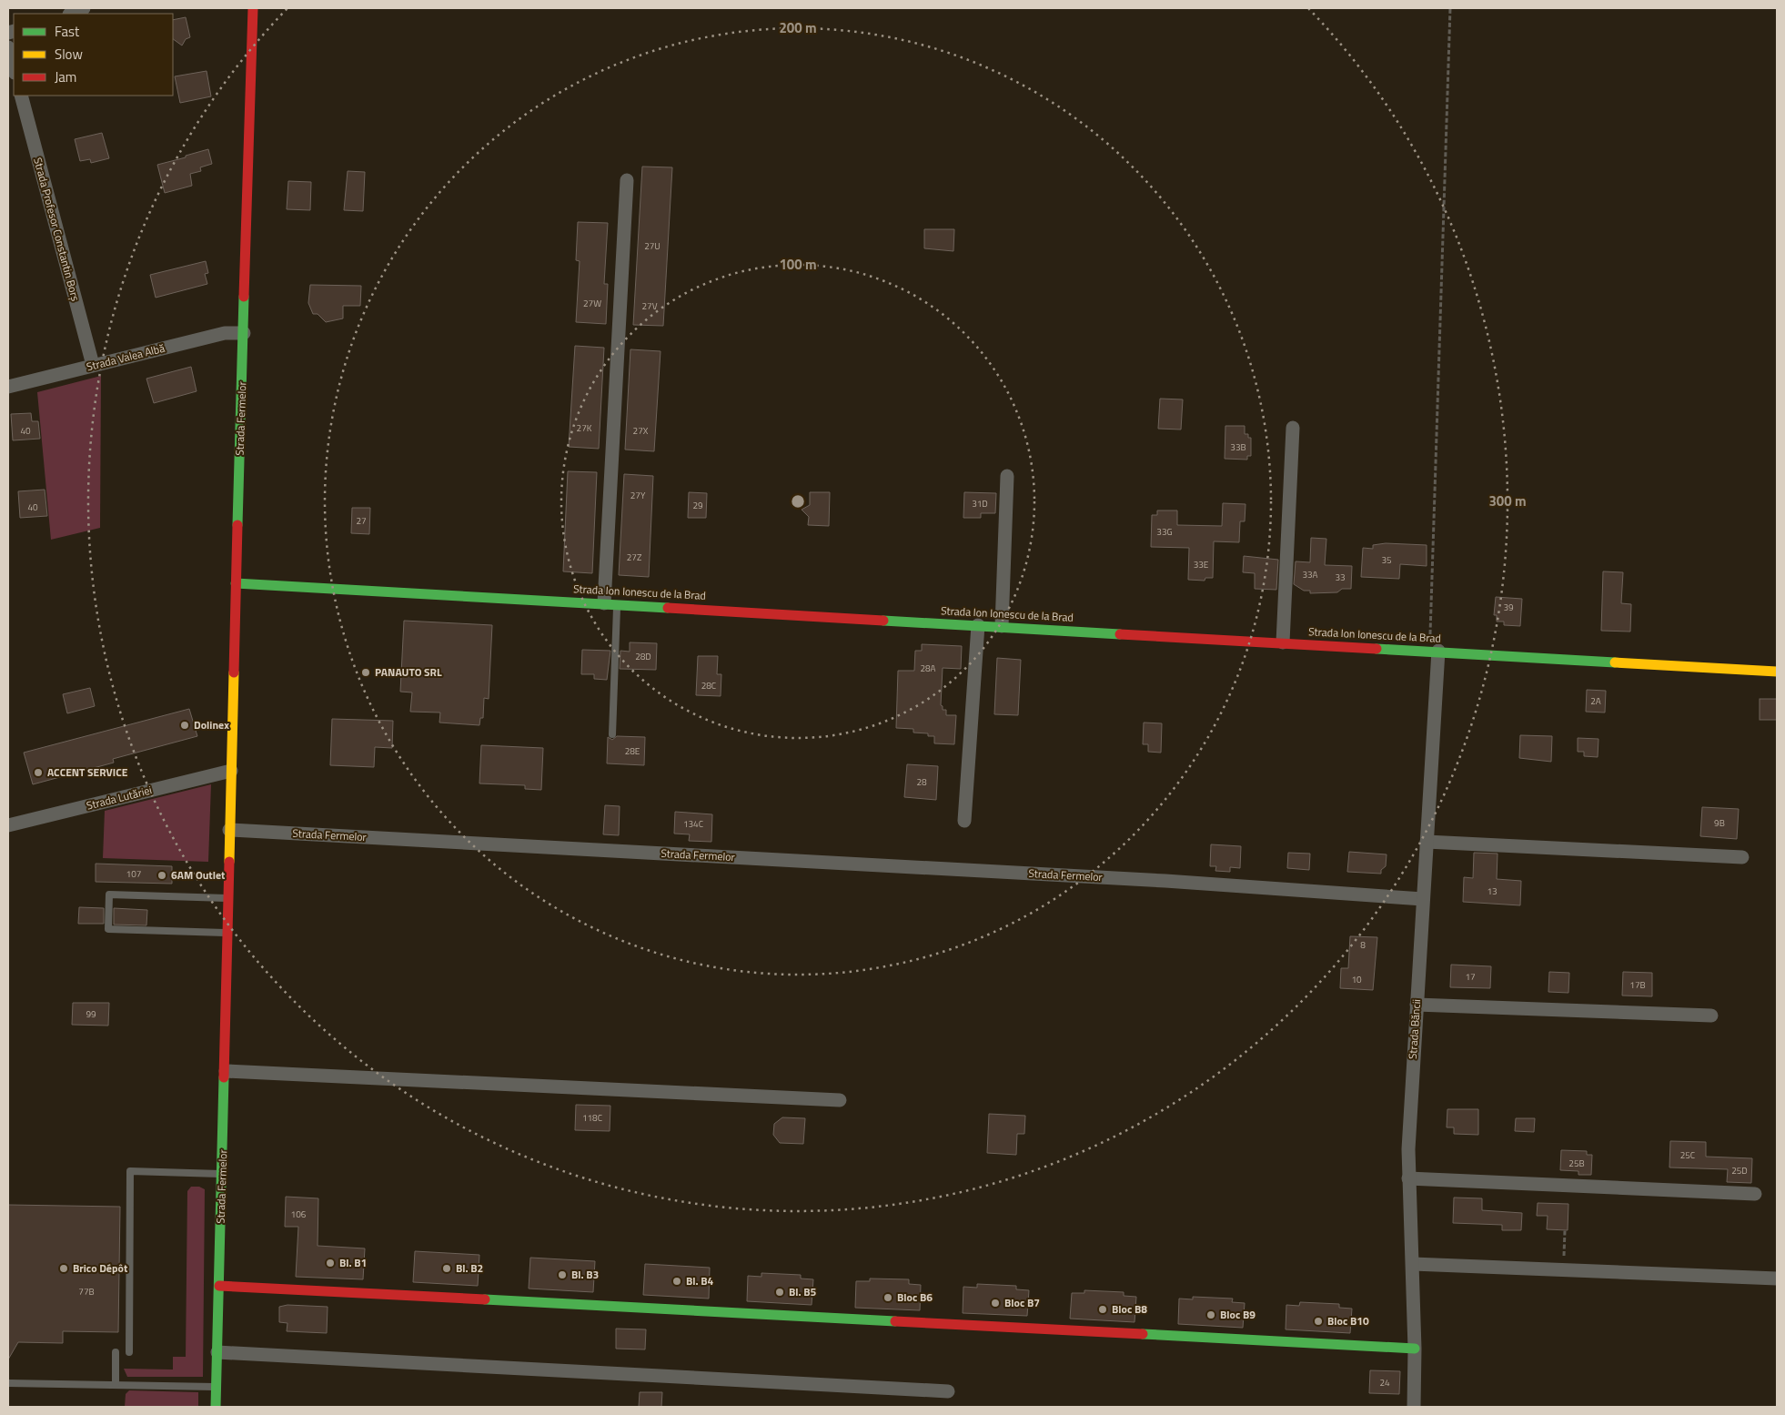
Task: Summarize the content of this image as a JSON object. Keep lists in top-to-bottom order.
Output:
{
  "streets": {
    "street": [
      "Strada Profesor Constantin Borș",
      "Strada Valea Albă",
      "Strada Fermelor",
      "Strada Ion Ionescu de la Brad",
      "Strada Lutăriei",
      "Strada Băncii"
    ]
  },
  "crossings": [
    ["Strada Profesor Constantin Borș", "Strada Valea Albă"],
    ["Strada Valea Albă", "Strada Fermelor"],
    ["Strada Fermelor", "Strada Ion Ionescu de la Brad"],
    ["Strada Fermelor", "Strada Lutăriei"],
    ["Strada Fermelor", "Strada Băncii"],
    ["Strada Ion Ionescu de la Brad", "Strada Băncii"]
  ],
  "places": [
    "PANAUTO SRL",
    "Dolinex",
    "ACCENT SERVICE",
    "6AM Outlet",
    "Bl. B1",
    "Brico Dépôt",
    "Bl. B2",
    "Bl. B3",
    "Bl. B4",
    "Bl. B5",
    "Bloc B6",
    "Bloc B7",
    "Bloc B8",
    "Bloc B9",
    "Bloc B10"
  ],
  "house_numbers": [
    "27U",
    "27W",
    "27V",
    "27K",
    "40",
    "27X",
    "33B",
    "27Y",
    "31D",
    "29",
    "40",
    "27",
    "33G",
    "27Z",
    "35",
    "33E",
    "33A",
    "33",
    "39",
    "28D",
    "28A",
    "28C",
    "2A",
    "28E",
    "28",
    "9B",
    "134C",
    "107",
    "13",
    "8",
    "17",
    "10",
    "17B",
    "99",
    "118C",
    "25C",
    "25B",
    "25D",
    "106",
    "77B",
    "24"
  ],
  "legend": ["Fast", "Slow", "Jam"],
  "rings": ["200 m", "100 m", "300 m"]
}
